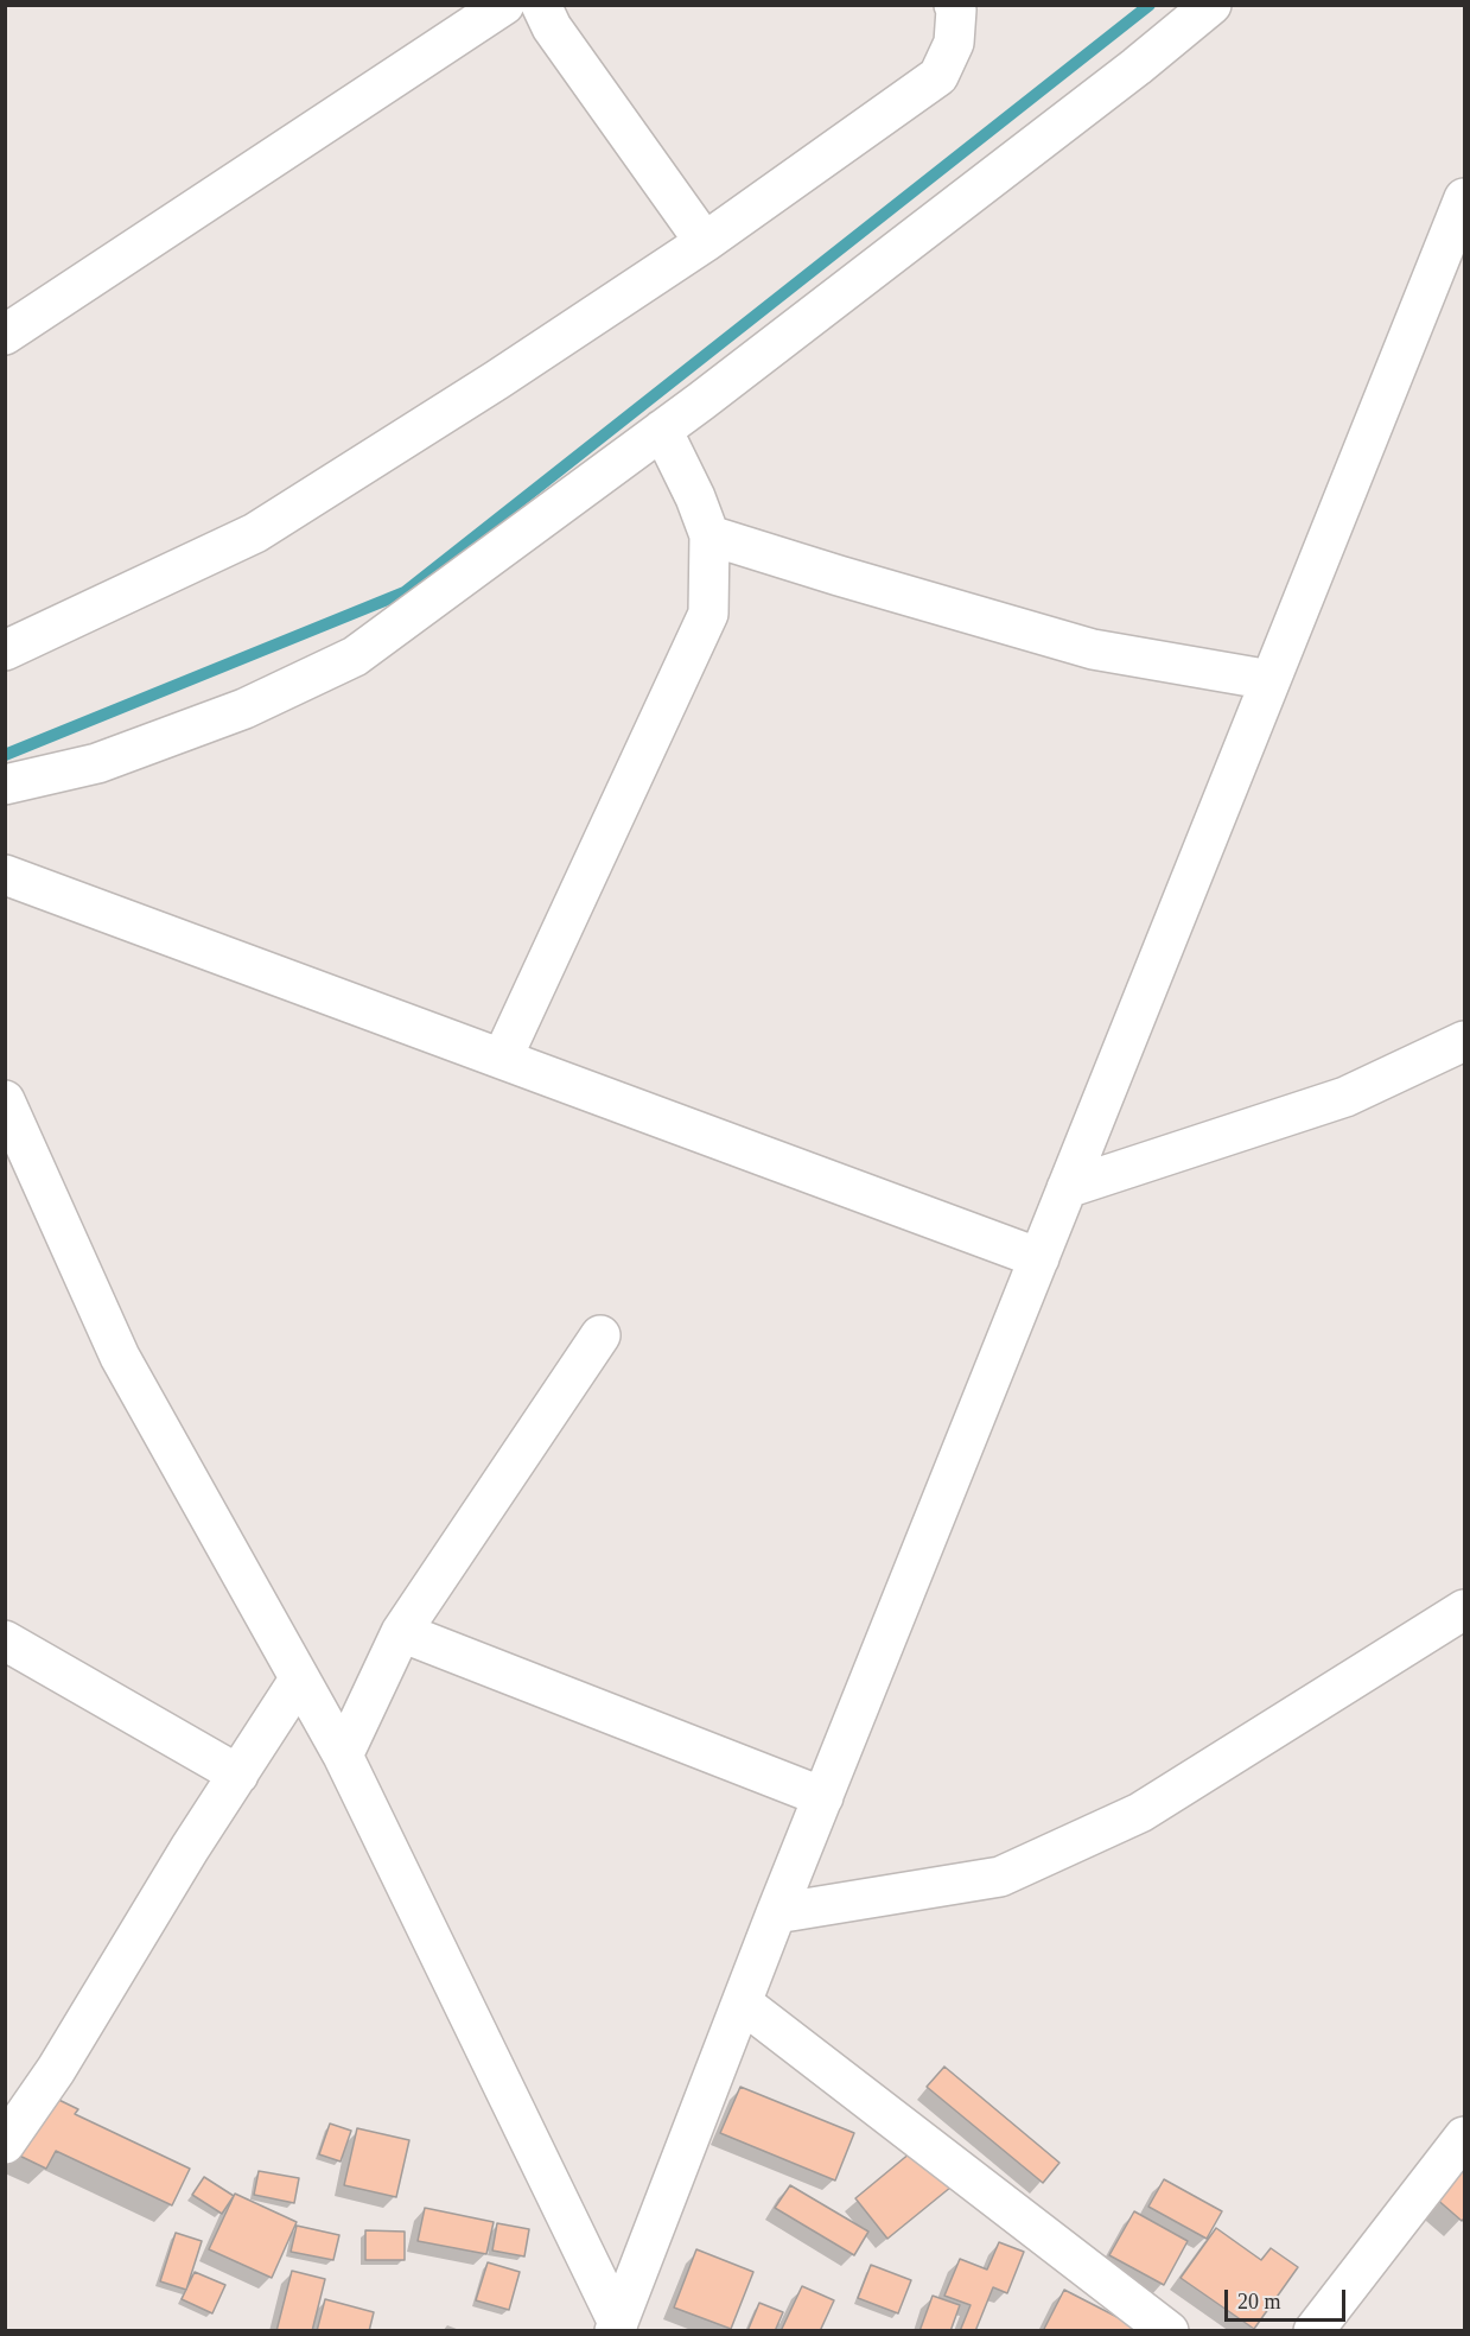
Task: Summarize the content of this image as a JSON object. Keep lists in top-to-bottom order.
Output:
{
  "scale_bar": "20 m"
}
